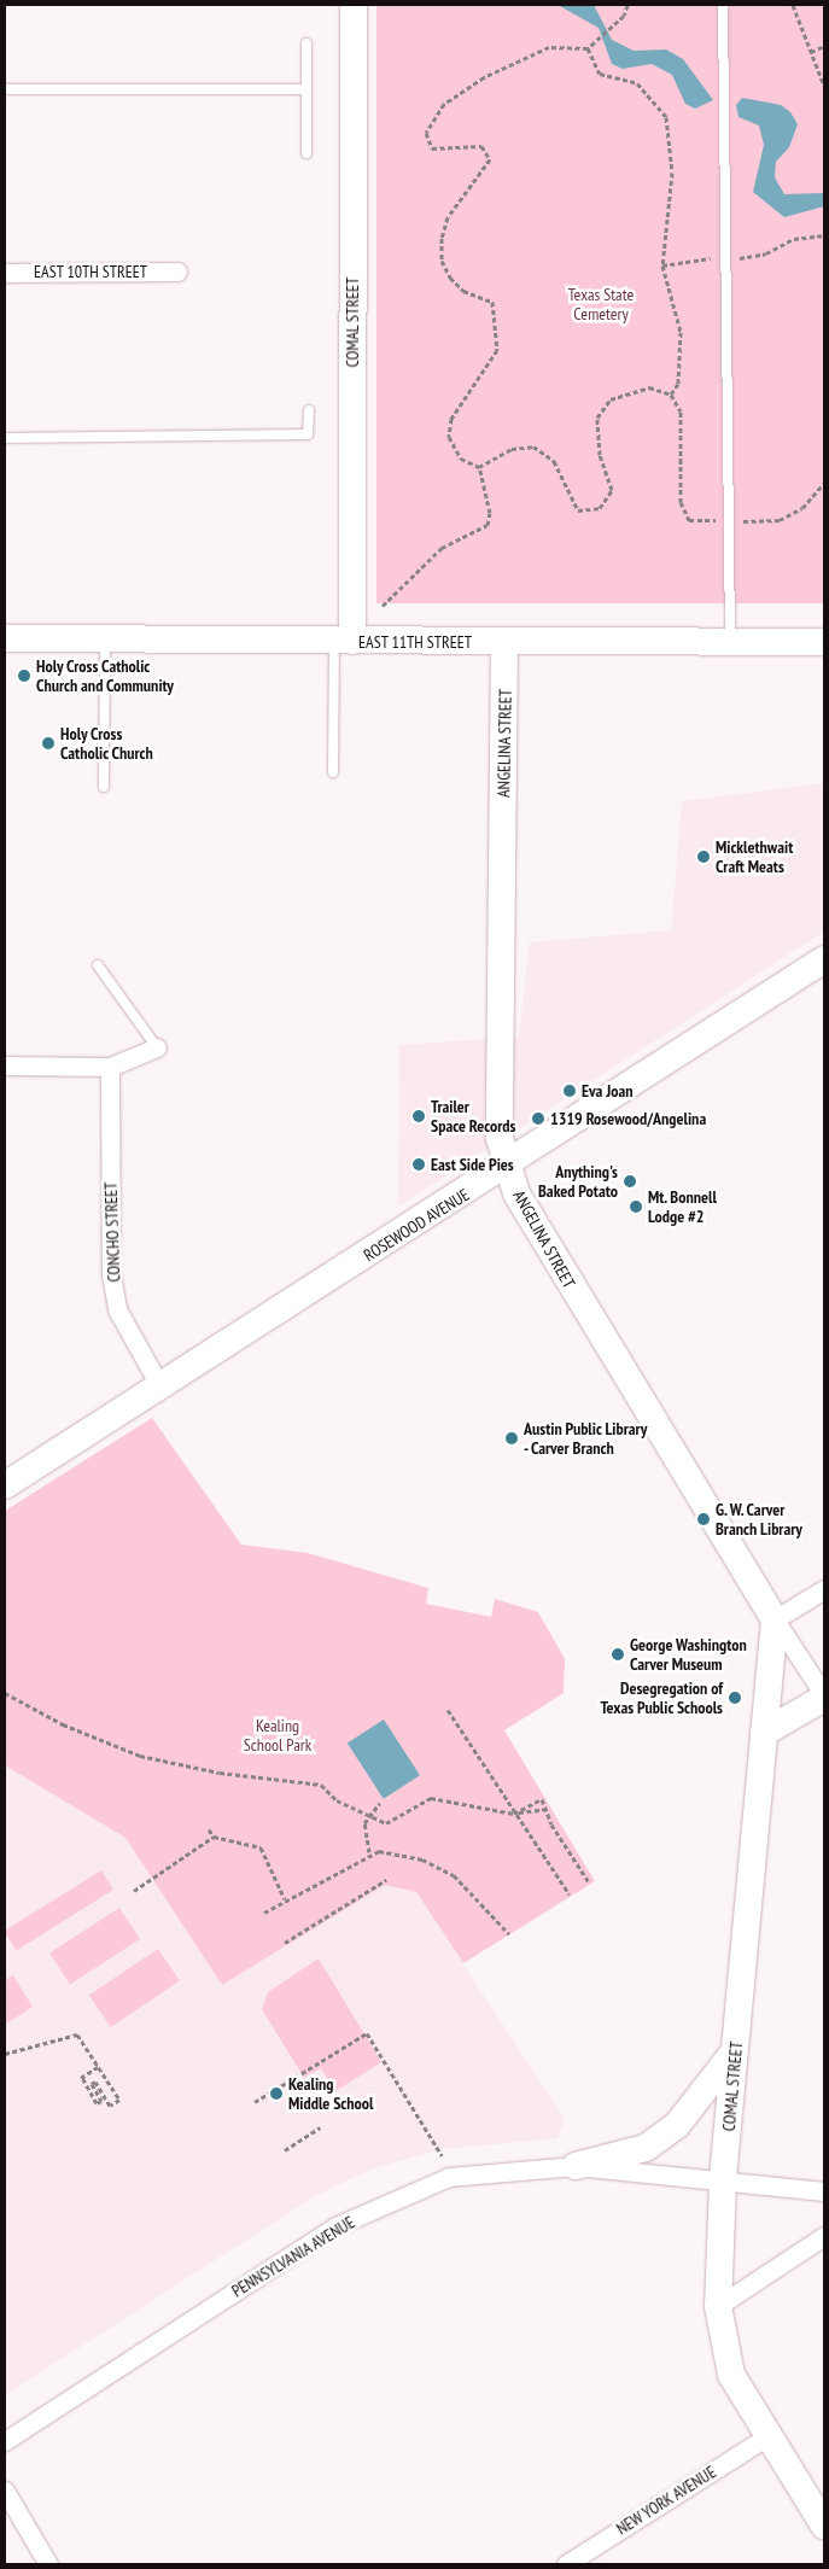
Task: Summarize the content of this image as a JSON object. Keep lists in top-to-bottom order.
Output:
{
  "streets": {
    "street": [
      "EAST 10TH STREET",
      "COMAL STREET",
      "EAST 11TH STREET",
      "ANGELINA STREET",
      "ROSEWOOD AVENUE",
      "CONCHO STREET",
      "PENNSYLVANIA AVENUE",
      "NEW YORK AVENUE"
    ]
  },
  "crossings": [
    ["COMAL STREET", "EAST 11TH STREET"],
    ["COMAL STREET", "ANGELINA STREET"],
    ["COMAL STREET", "PENNSYLVANIA AVENUE"],
    ["COMAL STREET", "NEW YORK AVENUE"],
    ["EAST 11TH STREET", "ANGELINA STREET"],
    ["ANGELINA STREET", "ROSEWOOD AVENUE"],
    ["ROSEWOOD AVENUE", "CONCHO STREET"]
  ],
  "parks": ["Texas State Cemetery", "Kealing School Park"],
  "places": [
    "Holy Cross Catholic Church and Community",
    "Holy Cross Catholic Church",
    "Micklethwait Craft Meats",
    "Eva Joan",
    "Trailer Space Records",
    "1319 Rosewood/Angelina",
    "East Side Pies",
    "Anything's Baked Potato",
    "Mt. Bonnell Lodge #2",
    "Austin Public Library - Carver Branch",
    "G. W. Carver Branch Library",
    "George Washington Carver Museum",
    "Desegregation of Texas Public Schools",
    "Kealing Middle School"
  ]
}
